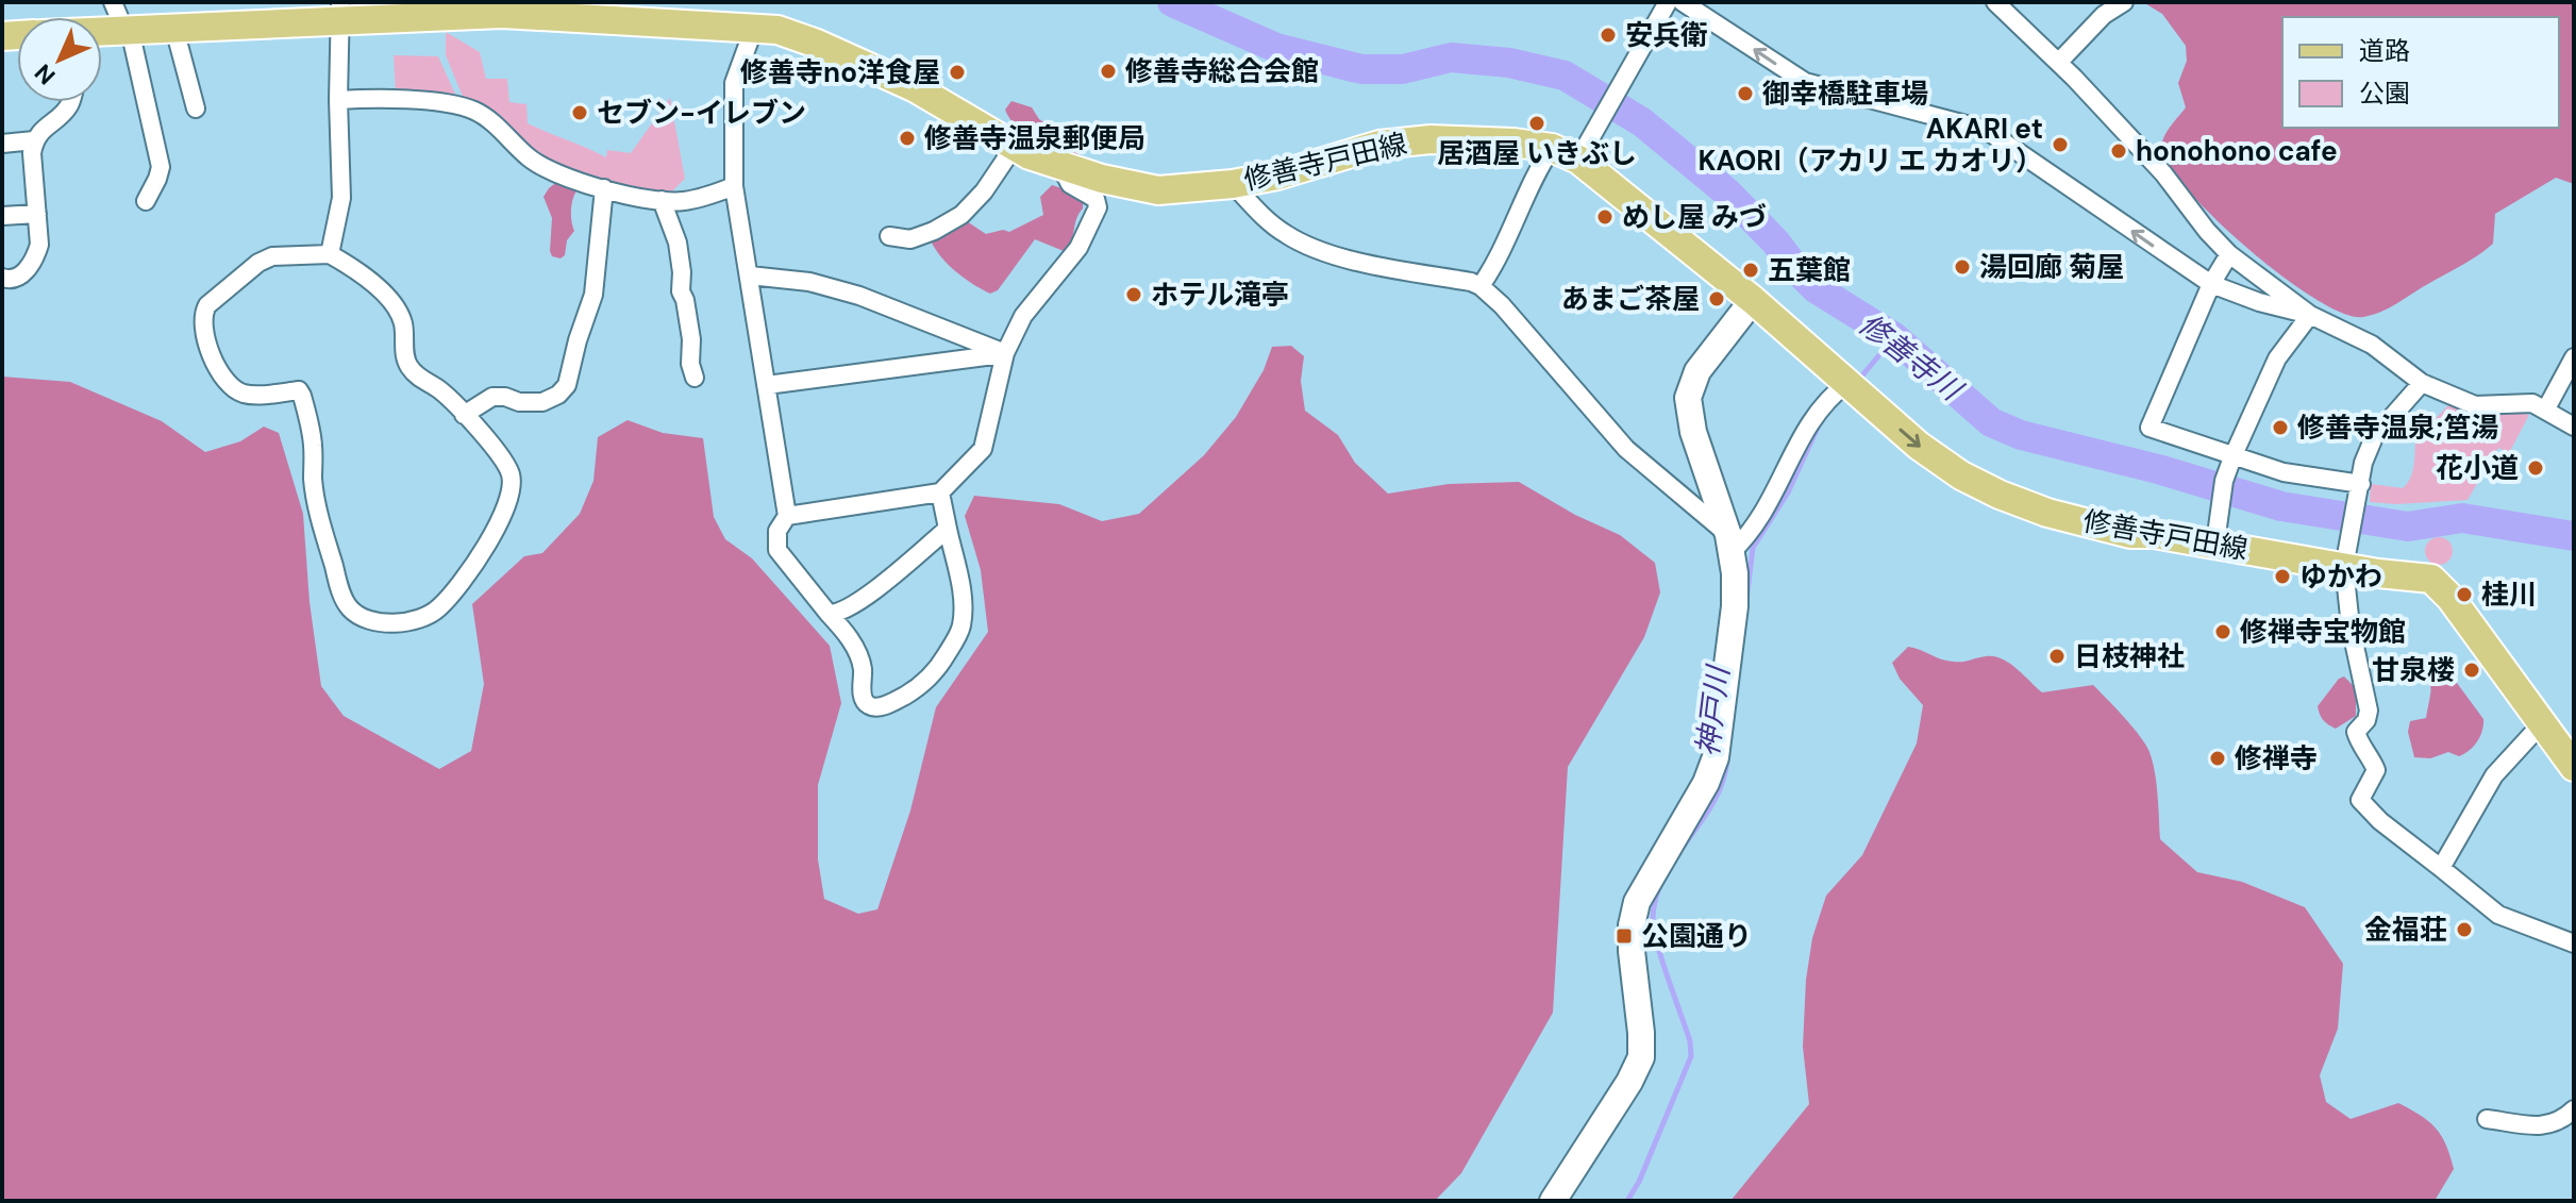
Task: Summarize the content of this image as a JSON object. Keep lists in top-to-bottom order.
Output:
{
  "streets": {
    "main road": ["修善寺戸田線"]
  },
  "water": ["修善寺川", "神戸川"],
  "places": {
    "other": [
      "安兵衛",
      "修善寺総合会館",
      "修善寺no洋食屋",
      "御幸橋駐車場",
      "セブン-イレブン",
      "居酒屋 いきぶし",
      "修善寺温泉郵便局",
      "AKARI et KAORI（アカリ エ カオリ）",
      "honohono cafe",
      "めし屋 みづ",
      "湯回廊 菊屋",
      "五葉館",
      "ホテル滝亭",
      "あまご茶屋",
      "修善寺温泉;筥湯",
      "花小道",
      "ゆかわ",
      "桂川",
      "修禅寺宝物館",
      "日枝神社",
      "甘泉楼",
      "修禅寺",
      "金福荘"
    ],
    "transit": ["公園通り"]
  },
  "legend": ["道路", "公園"],
  "north": "bottom left"
}
